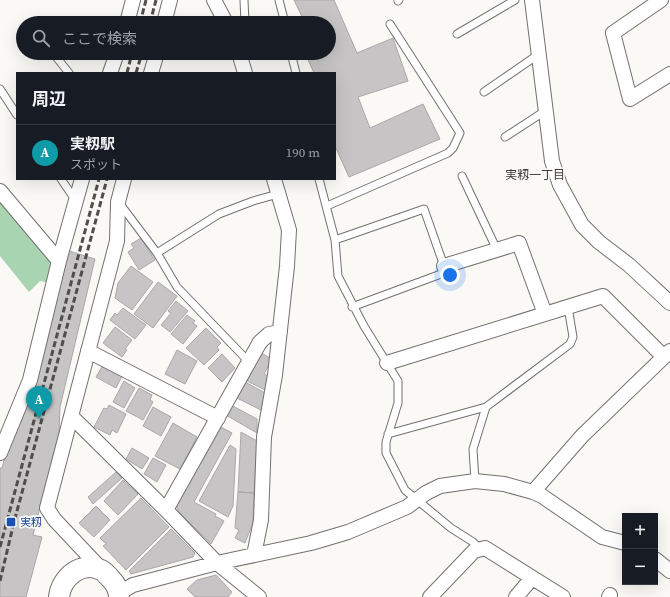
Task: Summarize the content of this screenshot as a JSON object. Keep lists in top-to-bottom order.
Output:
{
  "districts": ["実籾一丁目"],
  "places": {
    "transit": ["実籾"]
  },
  "page": {
    "search": "ここで検索",
    "heading": "周辺",
    "list": [
      {
        "mark": "A",
        "name": "実籾駅",
        "note": "スポット",
        "value": "190 m"
      }
    ],
    "pins": "A",
    "map_buttons": ["+", "−"]
  }
}
